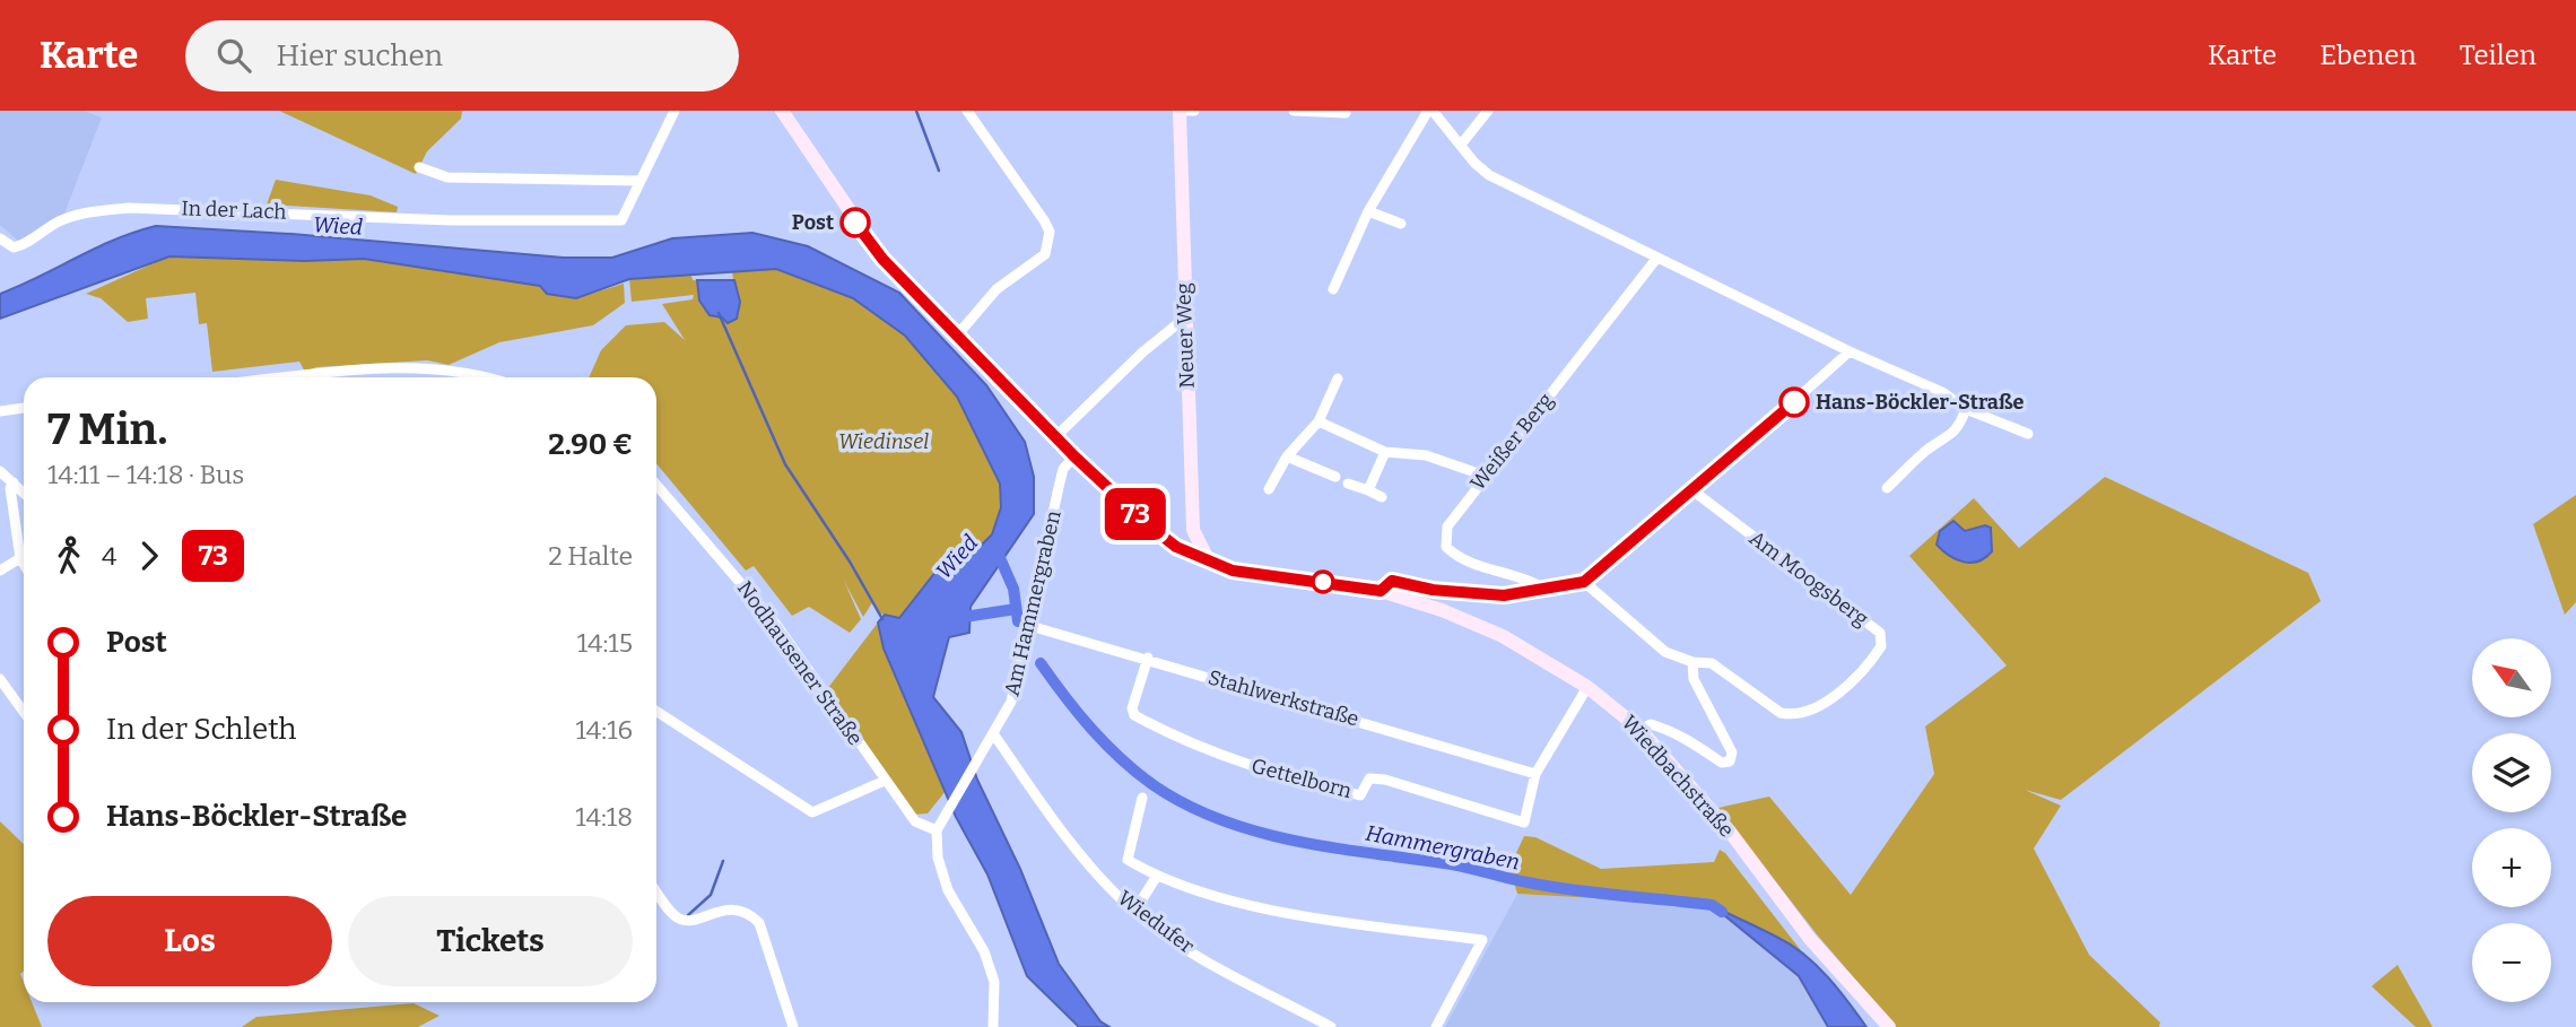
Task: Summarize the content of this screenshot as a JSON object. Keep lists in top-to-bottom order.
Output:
{
  "streets": {
    "main road": ["Neuer Weg", "Wiedbachstraße"],
    "street": [
      "In der Lach",
      "Weißer Berg",
      "Am Moogsberg",
      "Am Hammergraben",
      "Nodhausener Straße",
      "Stahlwerkstraße",
      "Gettelborn",
      "Wiedufer"
    ]
  },
  "crossings": [
    ["Neuer Weg", "Wiedbachstraße"],
    ["Am Hammergraben", "Nodhausener Straße"],
    ["Am Hammergraben", "Stahlwerkstraße"],
    ["Am Hammergraben", "Wiedbachstraße"],
    ["Am Hammergraben", "Wiedufer"],
    ["Stahlwerkstraße", "Gettelborn"]
  ],
  "water": ["Wied", "Hammergraben"],
  "parks": ["Wiedinsel"],
  "places": ["Post", "Hans-Böckler-Straße"],
  "lines": ["bus line 73"],
  "north": "top left",
  "page": {
    "header": "Karte",
    "search": "Hier suchen",
    "nav": ["Karte", "Ebenen", "Teilen"],
    "on_map": "73",
    "heading": ["7 Min.", "14:11 – 14:18 · Bus", "2.90 €"],
    "legs": ["4", "73", "2 Halte"],
    "list": [
      {
        "name": "Post",
        "value": "14:15"
      },
      {
        "name": "In der Schleth",
        "value": "14:16"
      },
      {
        "name": "Hans-Böckler-Straße",
        "value": "14:18"
      }
    ],
    "map_buttons": ["+", "−"],
    "buttons": ["Los", "Tickets"]
  }
}
